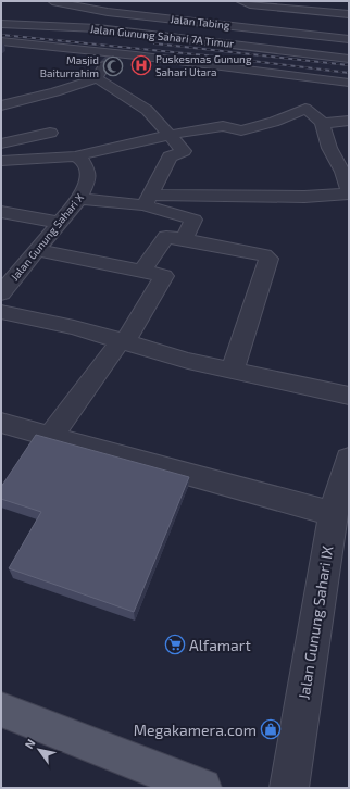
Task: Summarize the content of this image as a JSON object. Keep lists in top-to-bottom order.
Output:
{
  "streets": {
    "street": [
      "Jalan Tabing",
      "Jalan Gunung Sahari 7A Timur",
      "Jalan Gunung Sahari X",
      "Jalan Gunung Sahari IX"
    ]
  },
  "places": {
    "hospital": ["Puskesmas Gunung Sahari Utara"],
    "mosque": ["Masjid Baiturrahim"],
    "supermarket": ["Alfamart"],
    "shop": ["Megakamera.com"]
  },
  "north": "top left"
}
